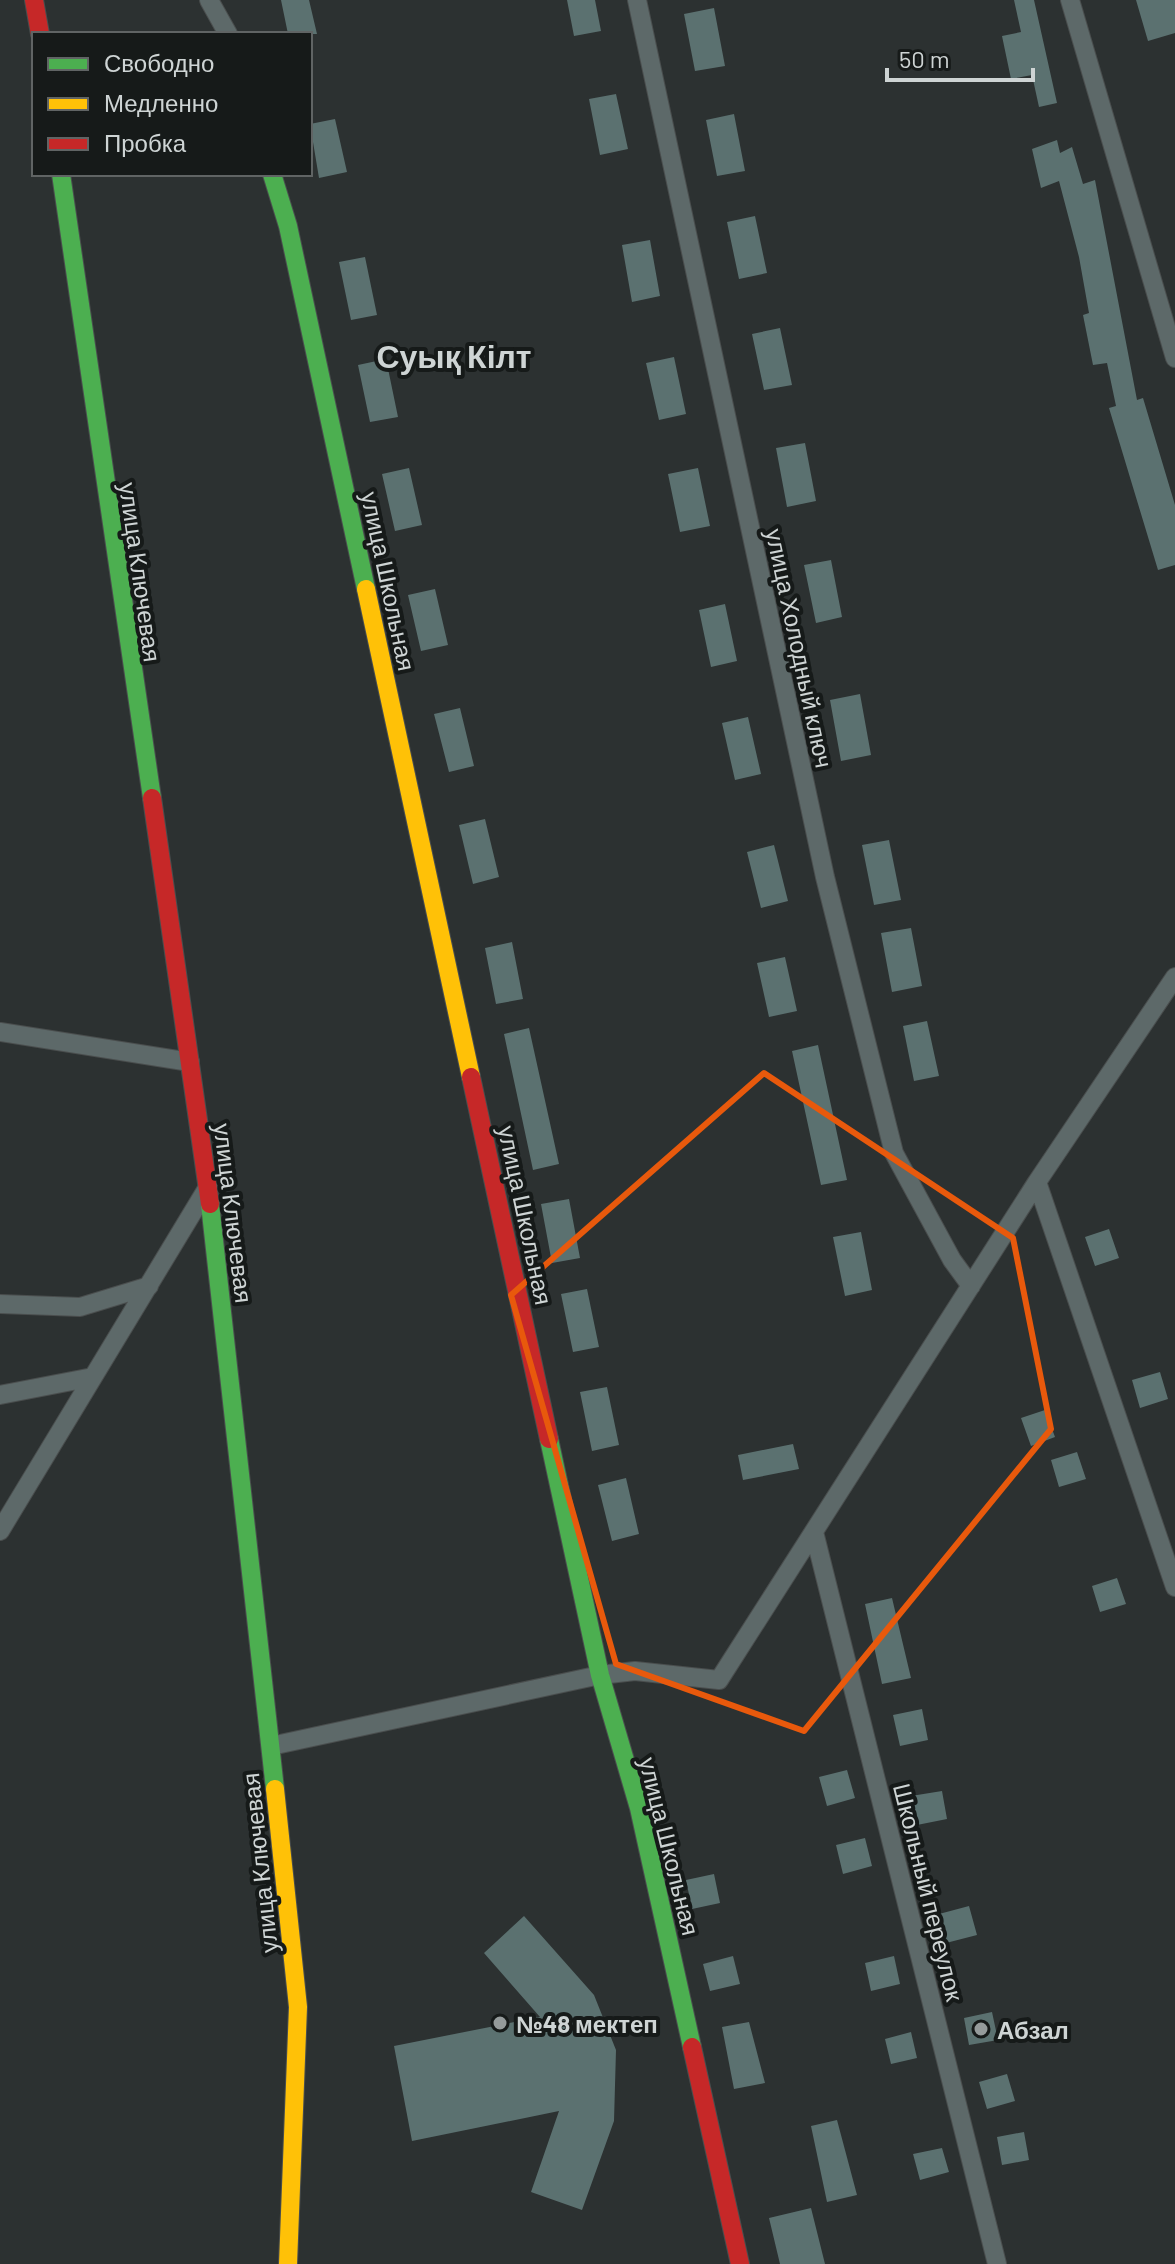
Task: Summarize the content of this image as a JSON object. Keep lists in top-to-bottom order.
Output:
{
  "streets": {
    "street": [
      "улица Ключевая",
      "улица Школьная",
      "улица Холодный ключ",
      "Школьный переулок"
    ]
  },
  "districts": ["Суық Кілт"],
  "places": ["№48 мектеп", "Абзал"],
  "legend": ["Свободно", "Медленно", "Пробка"],
  "scale_bar": "50 m"
}
